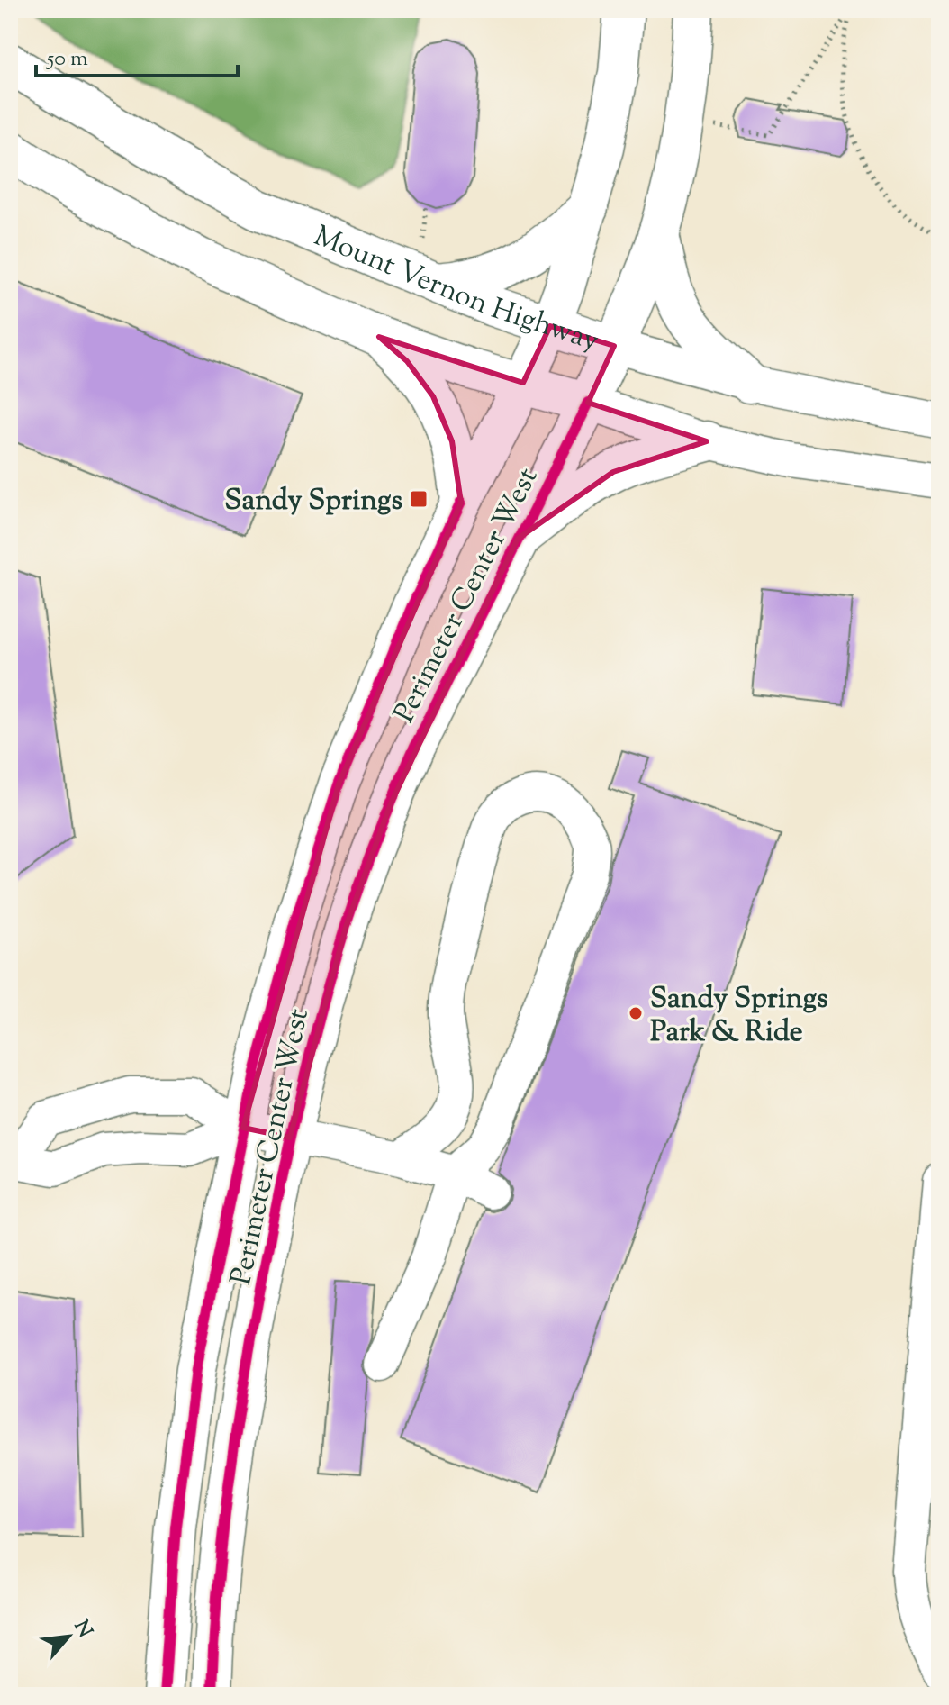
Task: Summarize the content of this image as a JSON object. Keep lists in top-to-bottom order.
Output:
{
  "streets": {
    "main road": ["Mount Vernon Highway", "Perimeter Center West"]
  },
  "crossings": [
    ["Mount Vernon Highway", "Perimeter Center West"]
  ],
  "places": {
    "transit": ["Sandy Springs"],
    "other": ["Sandy Springs Park & Ride"]
  },
  "scale_bar": "50 m",
  "north": "top right"
}
